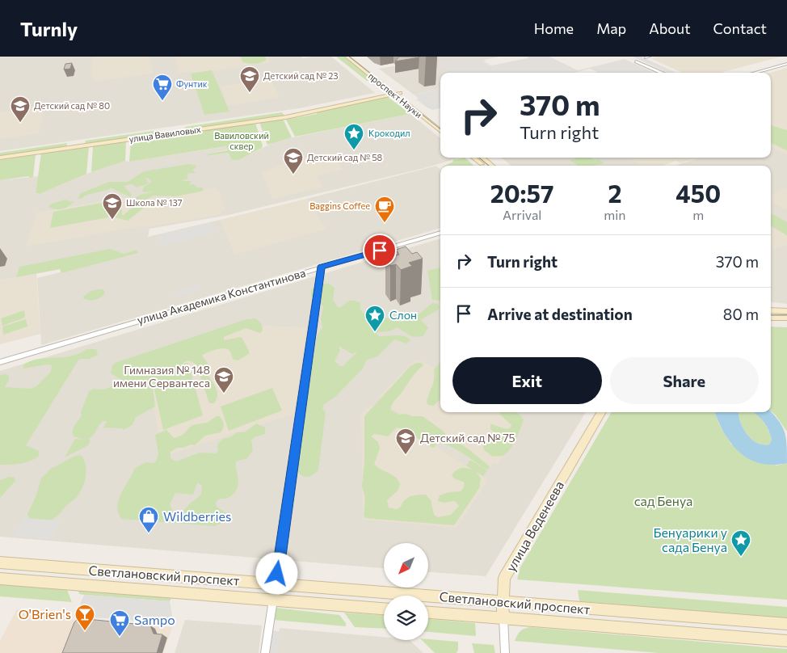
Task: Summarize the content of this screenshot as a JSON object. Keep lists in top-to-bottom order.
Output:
{
  "streets": {
    "main road": [
      "проспект Науки",
      "улица Вавиловых",
      "улица Веденеева",
      "Светлановский проспект"
    ],
    "street": ["улица Академика Константинова"]
  },
  "crossings": [
    ["проспект Науки", "улица Вавиловых"],
    ["улица Веденеева", "Светлановский проспект"]
  ],
  "parks": ["Вавиловский сквер", "сад Бенуа"],
  "places": {
    "school or university": [
      "Детский сад № 23",
      "Детский сад № 80",
      "Детский сад № 58",
      "Школа № 137",
      "Гимназия № 148 имени Сервантеса",
      "Детский сад № 75"
    ],
    "supermarket": ["Фунтик", "Sampo"],
    "place": ["Крокодил", "Слон", "Бенуарики у сада Бенуа"],
    "cafe": ["Baggins Coffee"],
    "shop": ["Wildberries"],
    "bar": ["O'Brien's"]
  },
  "north": "bottom left",
  "page": {
    "header": "Turnly",
    "nav": [
      "Home",
      "Map",
      "About",
      "Contact"
    ],
    "turn": ["370 m", "Turn right"],
    "eta": [
      "20:57",
      "Arrival",
      "2",
      "min",
      "450",
      "m"
    ],
    "list": [
      {
        "name": "Turn right",
        "value": "370 m"
      },
      {
        "name": "Arrive at destination",
        "value": "80 m"
      }
    ],
    "buttons": ["Exit", "Share"]
  }
}
